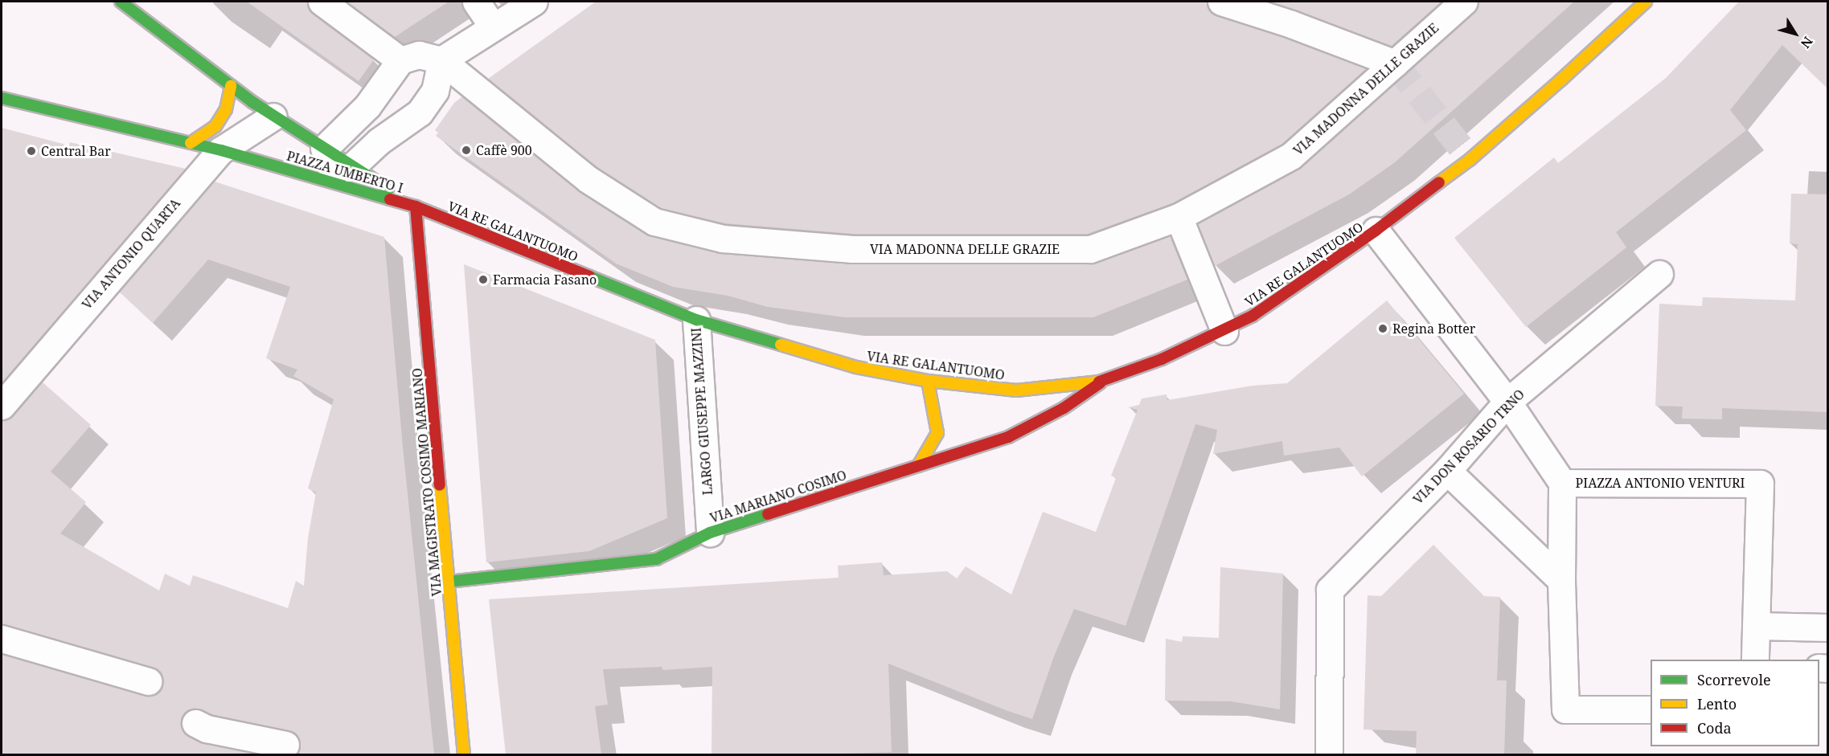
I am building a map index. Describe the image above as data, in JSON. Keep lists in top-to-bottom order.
{
  "streets": {
    "street": [
      "VIA MADONNA DELLE GRAZIE",
      "PIAZZA UMBERTO I",
      "VIA RE GALANTUOMO",
      "VIA ANTONIO QUARTA",
      "LARGO GIUSEPPE MAZZINI",
      "VIA DON ROSARIO TRNO",
      "VIA MAGISTRATO COSIMO MARIANO",
      "PIAZZA ANTONIO VENTURI",
      "VIA MARIANO COSIMO"
    ]
  },
  "crossings": [
    ["PIAZZA UMBERTO I", "VIA RE GALANTUOMO"],
    ["PIAZZA UMBERTO I", "VIA ANTONIO QUARTA"],
    ["PIAZZA UMBERTO I", "VIA MAGISTRATO COSIMO MARIANO"],
    ["VIA RE GALANTUOMO", "LARGO GIUSEPPE MAZZINI"],
    ["VIA RE GALANTUOMO", "VIA MAGISTRATO COSIMO MARIANO"],
    ["VIA RE GALANTUOMO", "PIAZZA ANTONIO VENTURI"],
    ["VIA RE GALANTUOMO", "VIA MARIANO COSIMO"],
    ["LARGO GIUSEPPE MAZZINI", "VIA MARIANO COSIMO"],
    ["VIA DON ROSARIO TRNO", "PIAZZA ANTONIO VENTURI"],
    ["VIA MAGISTRATO COSIMO MARIANO", "VIA MARIANO COSIMO"]
  ],
  "places": [
    "Caffè 900",
    "Central Bar",
    "Farmacia Fasano",
    "Regina Botter"
  ],
  "legend": ["Scorrevole", "Lento", "Coda"],
  "north": "bottom right"
}
